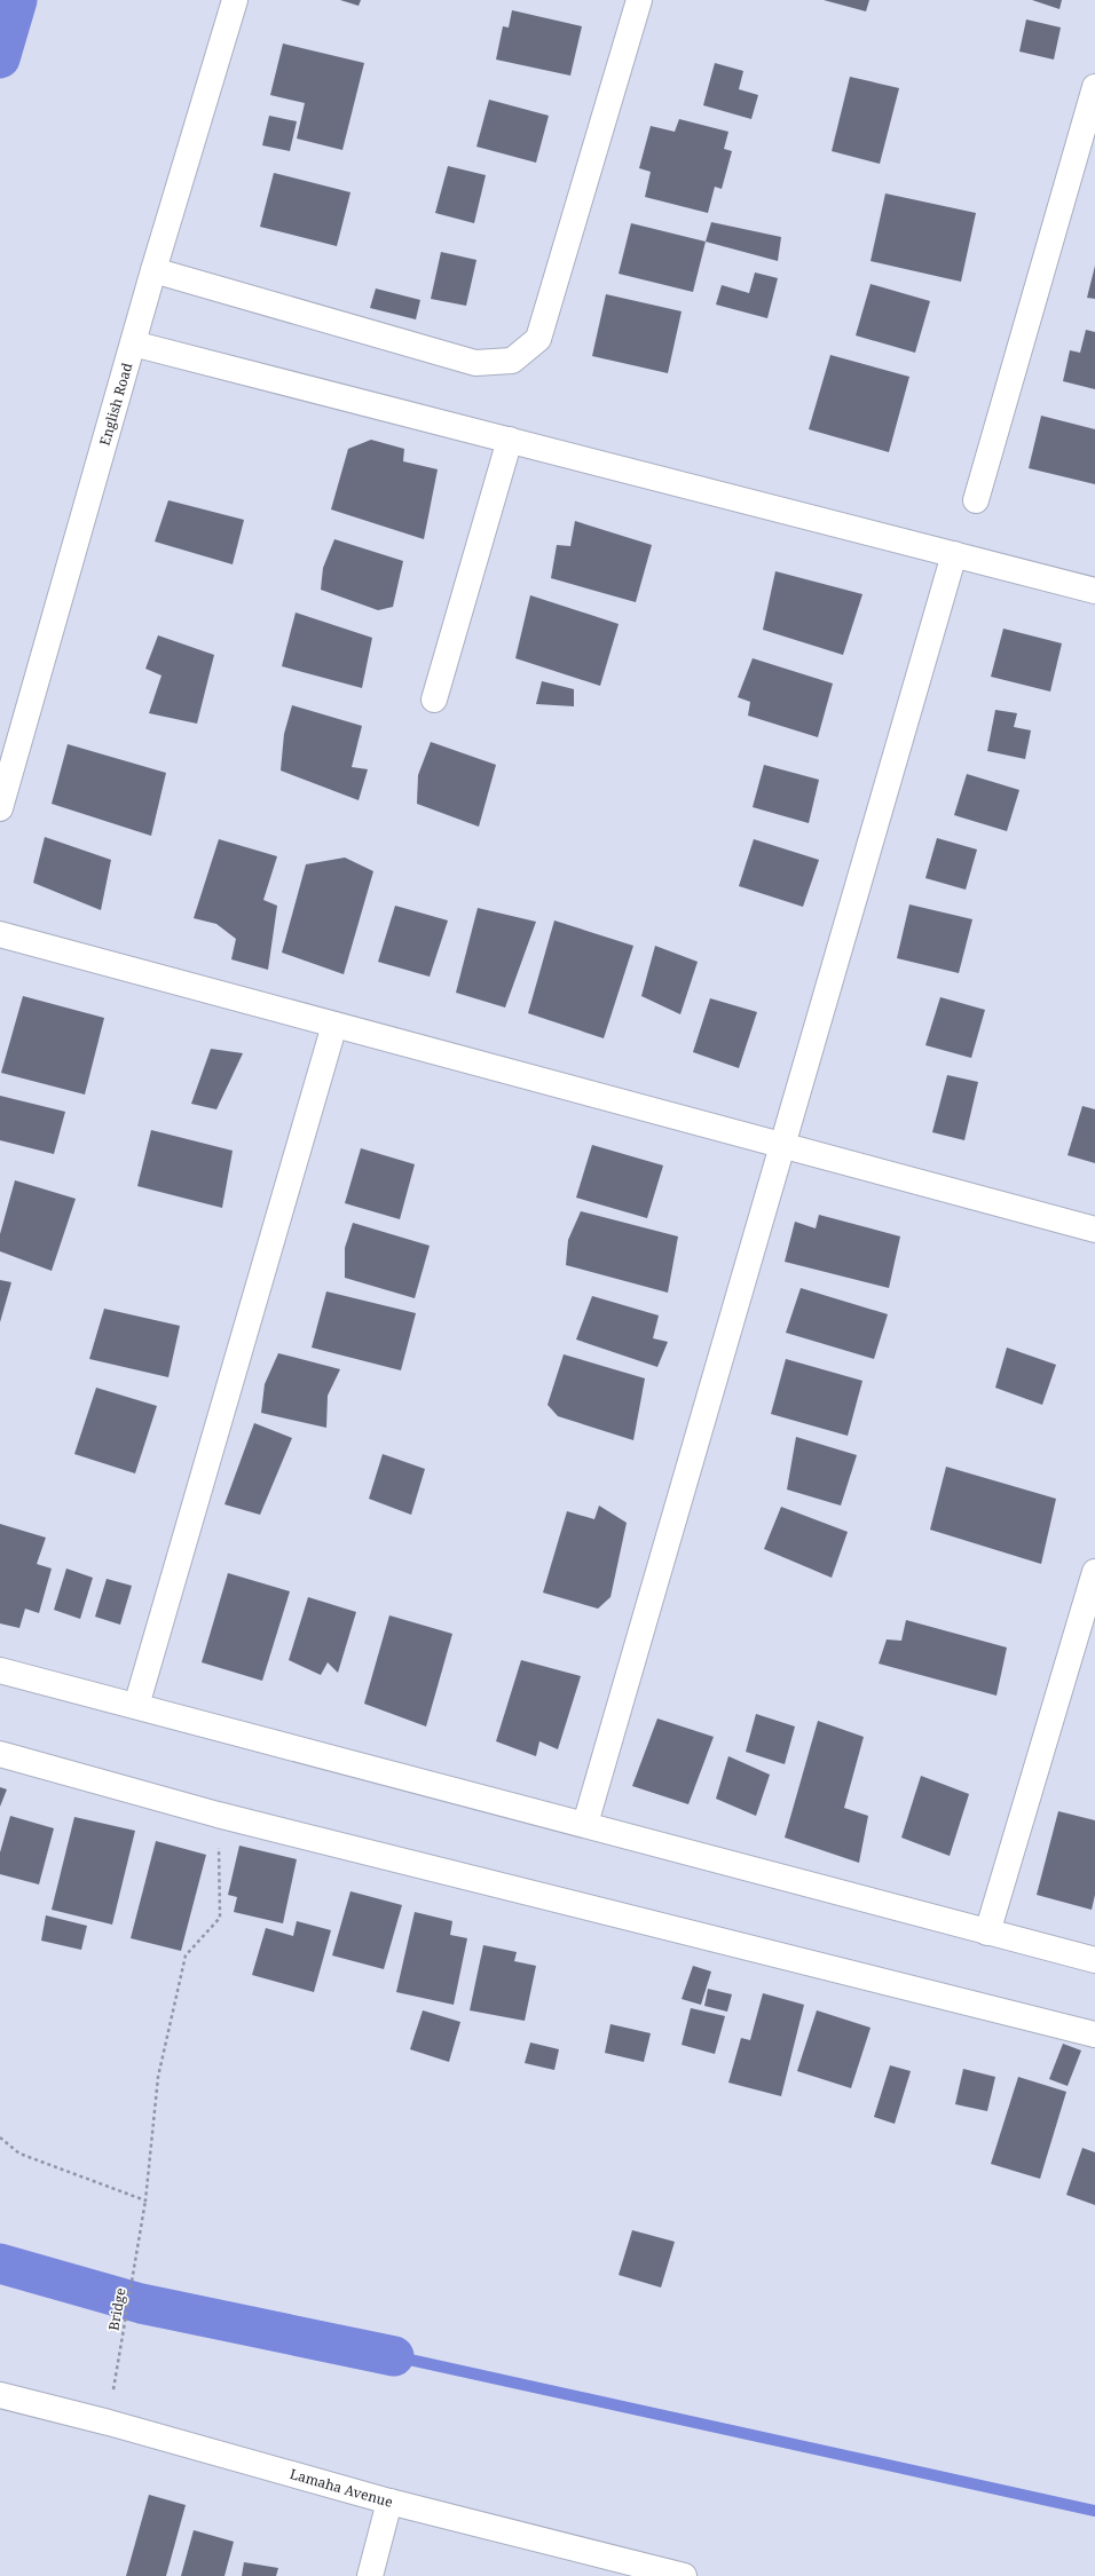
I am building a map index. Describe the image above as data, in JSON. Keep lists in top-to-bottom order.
{
  "streets": {
    "street": ["English Road", "Lamaha Avenue"],
    "path": ["Bridge"]
  },
  "crossings": [
    ["Bridge", "Lamaha Avenue"]
  ]
}
